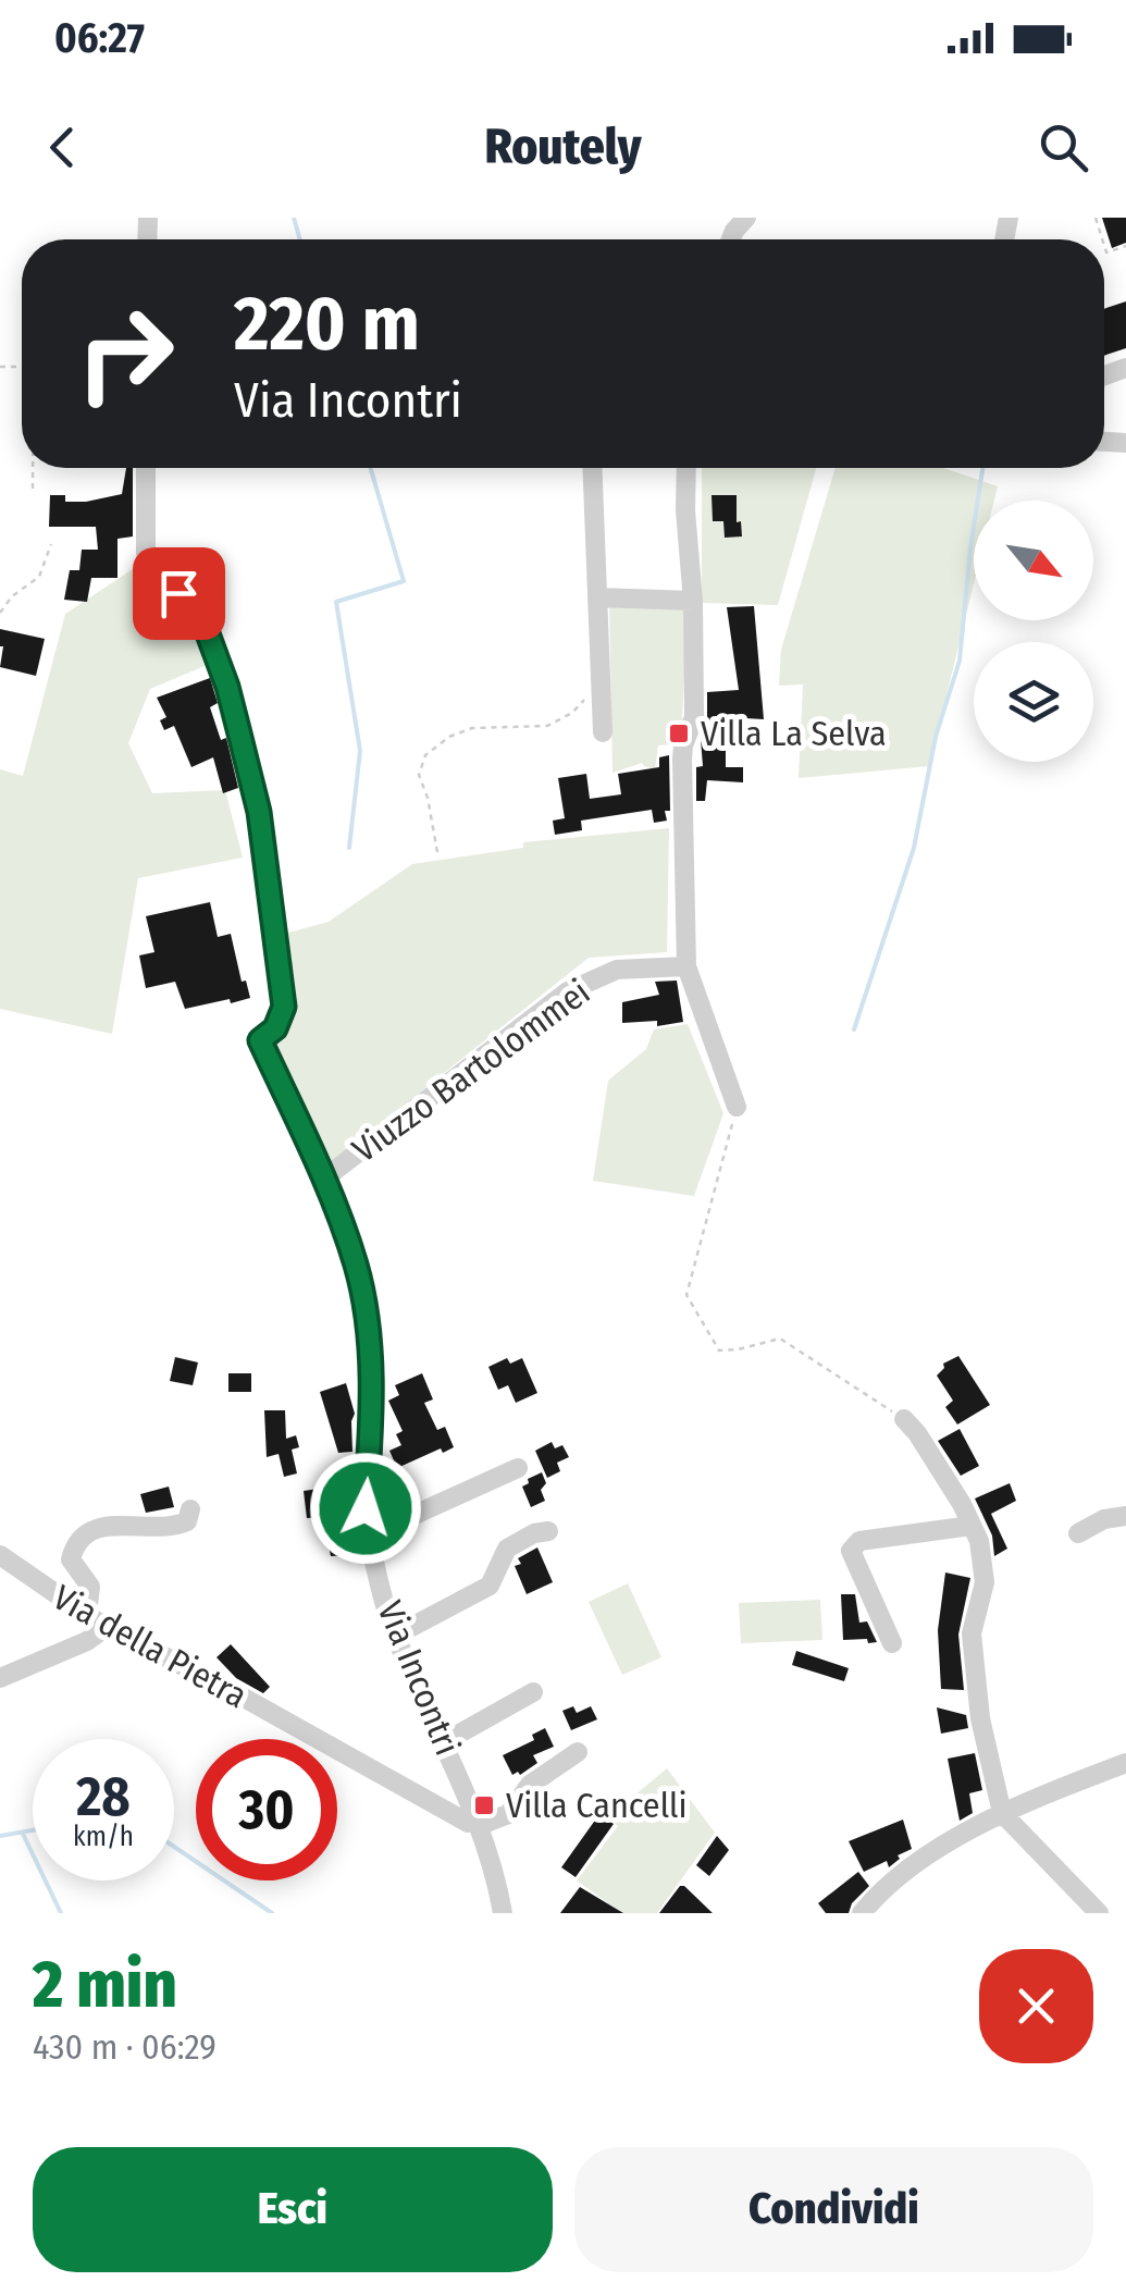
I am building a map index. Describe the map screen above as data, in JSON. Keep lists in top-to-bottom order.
{
  "streets": {
    "street": ["Viuzzo Bartolommei", "Via della Pietra", "Via Incontri"]
  },
  "crossings": [
    ["Viuzzo Bartolommei", "Via Incontri"],
    ["Via della Pietra", "Via Incontri"]
  ],
  "places": {
    "transit": ["Villa La Selva", "Villa Cancelli"]
  },
  "north": "bottom right",
  "page": {
    "status": "06:27",
    "header": "Routely",
    "turn": ["220 m", "Via Incontri"],
    "speed": "28 km/h",
    "limit": "30",
    "heading": ["2 min", "430 m · 06:29"],
    "buttons": ["Esci", "Condividi"]
  }
}
